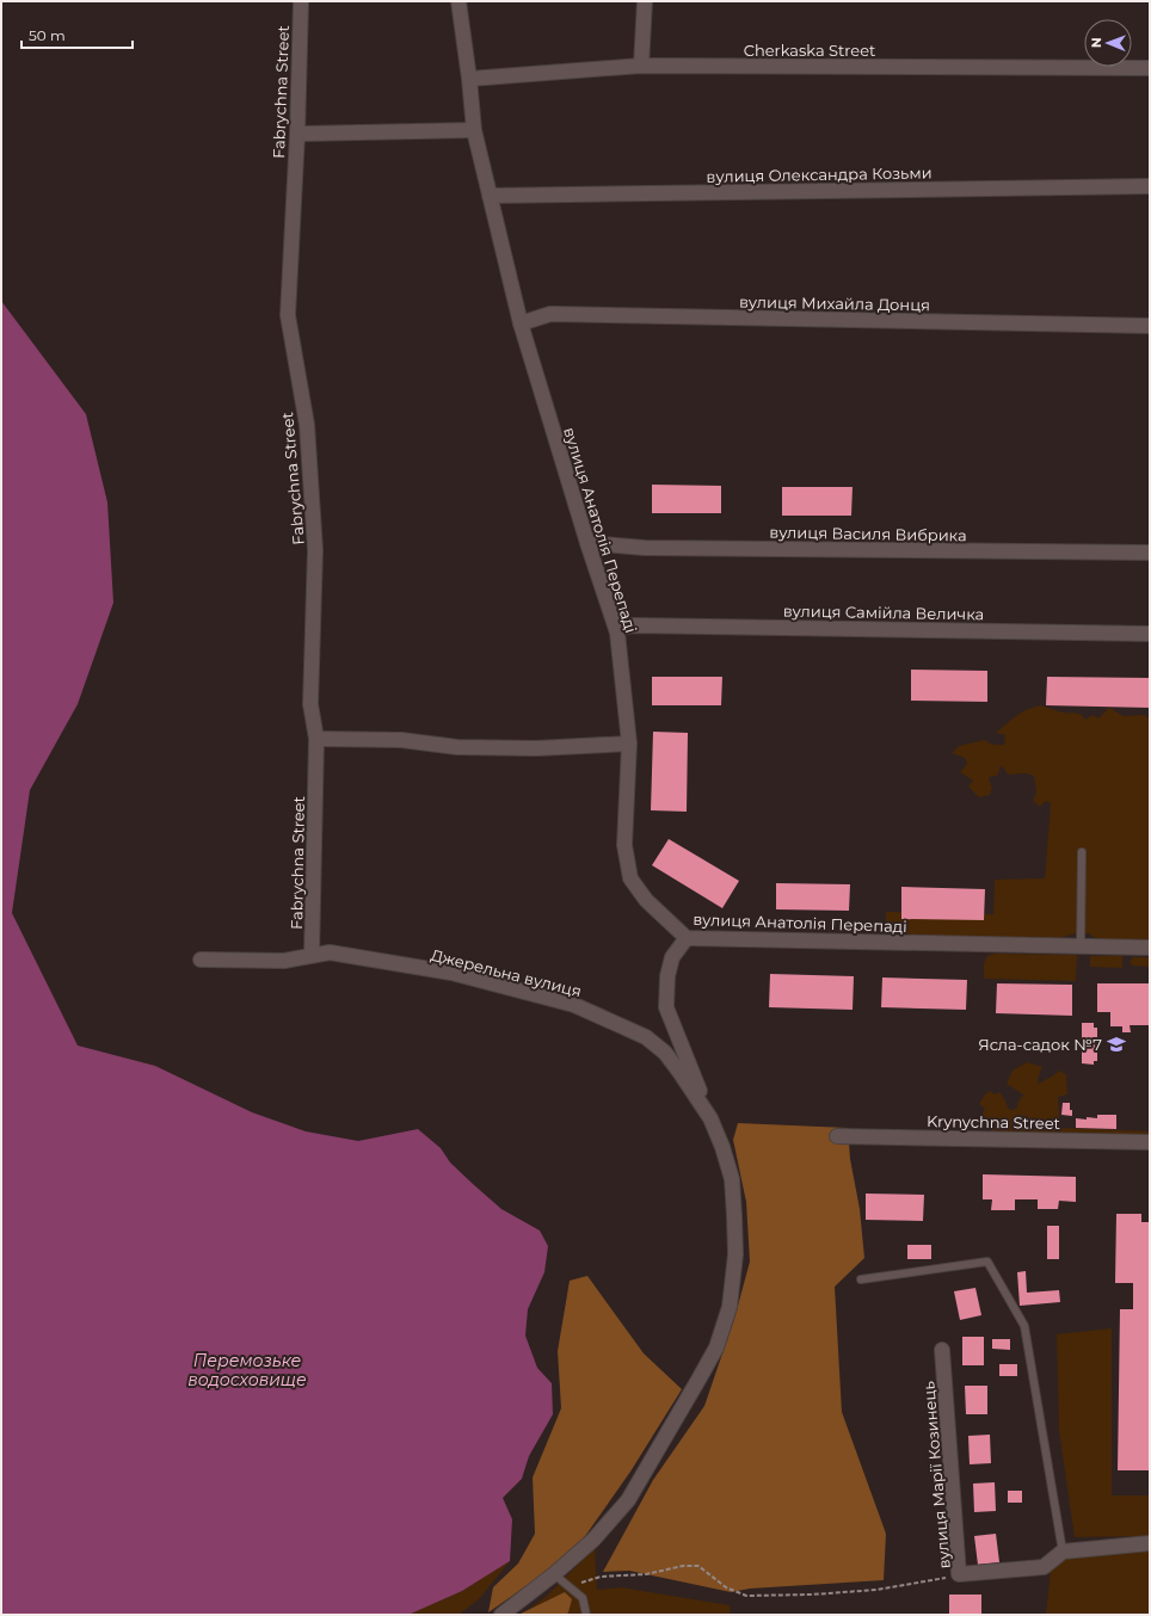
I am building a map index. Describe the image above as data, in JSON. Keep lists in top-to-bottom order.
{
  "streets": {
    "street": [
      "Cherkaska Street",
      "Fabrychna Street",
      "вулиця Олександра Козьми",
      "вулиця Михайла Донця",
      "вулиця Анатолія Перепаді",
      "вулиця Василя Вибрика",
      "вулиця Самійла Величка",
      "Джерельна вулиця",
      "Krynychna Street",
      "вулиця Марії Козинець"
    ]
  },
  "crossings": [
    ["Cherkaska Street", "вулиця Анатолія Перепаді"],
    ["Fabrychna Street", "Джерельна вулиця"],
    ["вулиця Олександра Козьми", "вулиця Анатолія Перепаді"],
    ["вулиця Михайла Донця", "вулиця Анатолія Перепаді"],
    ["вулиця Анатолія Перепаді", "вулиця Василя Вибрика"],
    ["вулиця Анатолія Перепаді", "вулиця Самійла Величка"]
  ],
  "water": ["Перемозьке водосховище"],
  "places": {
    "school or university": ["Ясла-садок №7"]
  },
  "scale_bar": "50 m",
  "north": "left"
}
